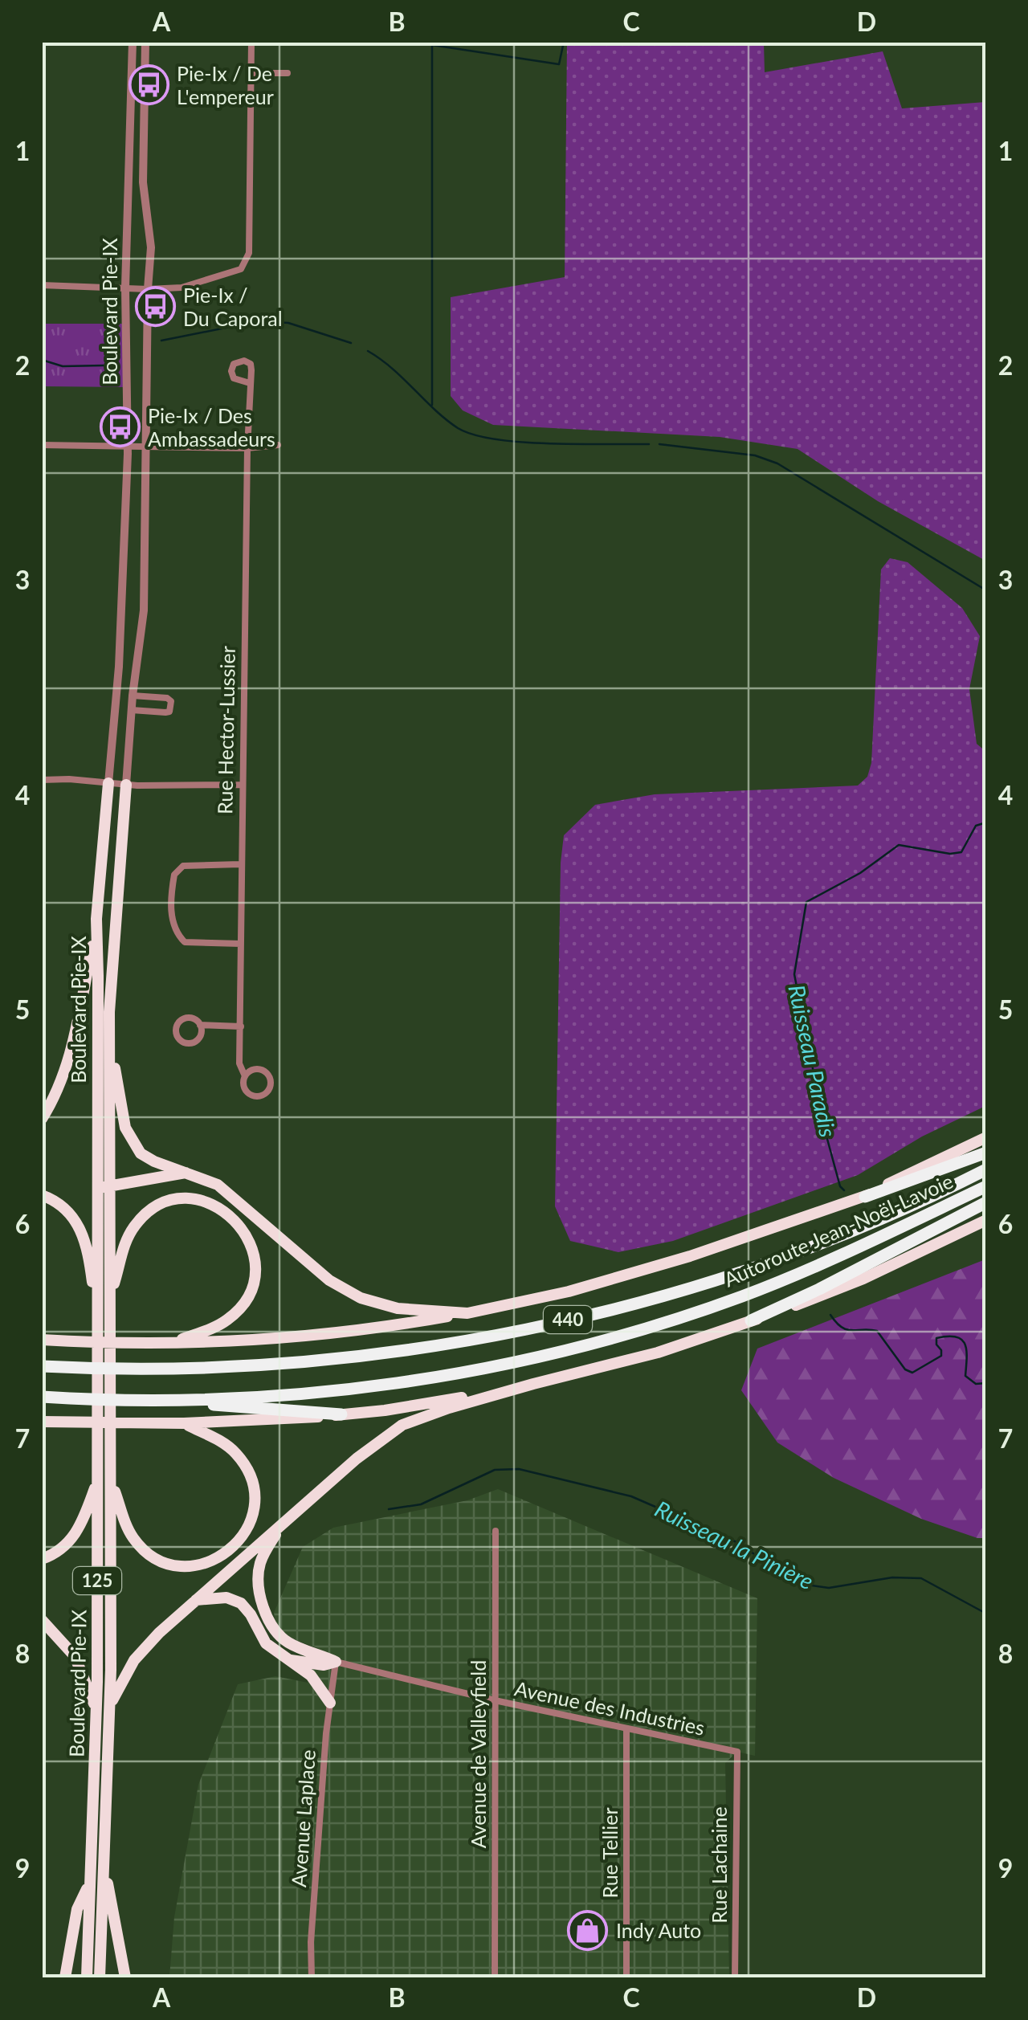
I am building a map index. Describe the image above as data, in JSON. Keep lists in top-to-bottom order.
{
  "streets": {
    "highway": [
      "Boulevard Pie-IX",
      "Autoroute Jean-Noël-Lavoie",
      "440",
      "125"
    ],
    "street": [
      "Rue Hector-Lussier",
      "Avenue des Industries",
      "Avenue de Valleyfield",
      "Avenue Laplace",
      "Rue Tellier",
      "Rue Lachaine"
    ]
  },
  "crossings": [
    ["Avenue des Industries", "Avenue de Valleyfield"],
    ["Avenue des Industries", "Avenue Laplace"],
    ["Avenue des Industries", "Rue Tellier"],
    ["Avenue des Industries", "Rue Lachaine"]
  ],
  "water": ["Ruisseau Paradis", "Ruisseau la Pinière"],
  "places": {
    "bus stop": ["Pie-Ix / De L'empereur", "Pie-Ix / Du Caporal", "Pie-Ix / Des Ambassadeurs"],
    "shop": ["Indy Auto"]
  },
  "grid": {
    "columns": [
      "A",
      "B",
      "C",
      "D"
    ],
    "rows": [
      "1",
      "2",
      "3",
      "4",
      "5",
      "6",
      "7",
      "8",
      "9"
    ]
  }
}
